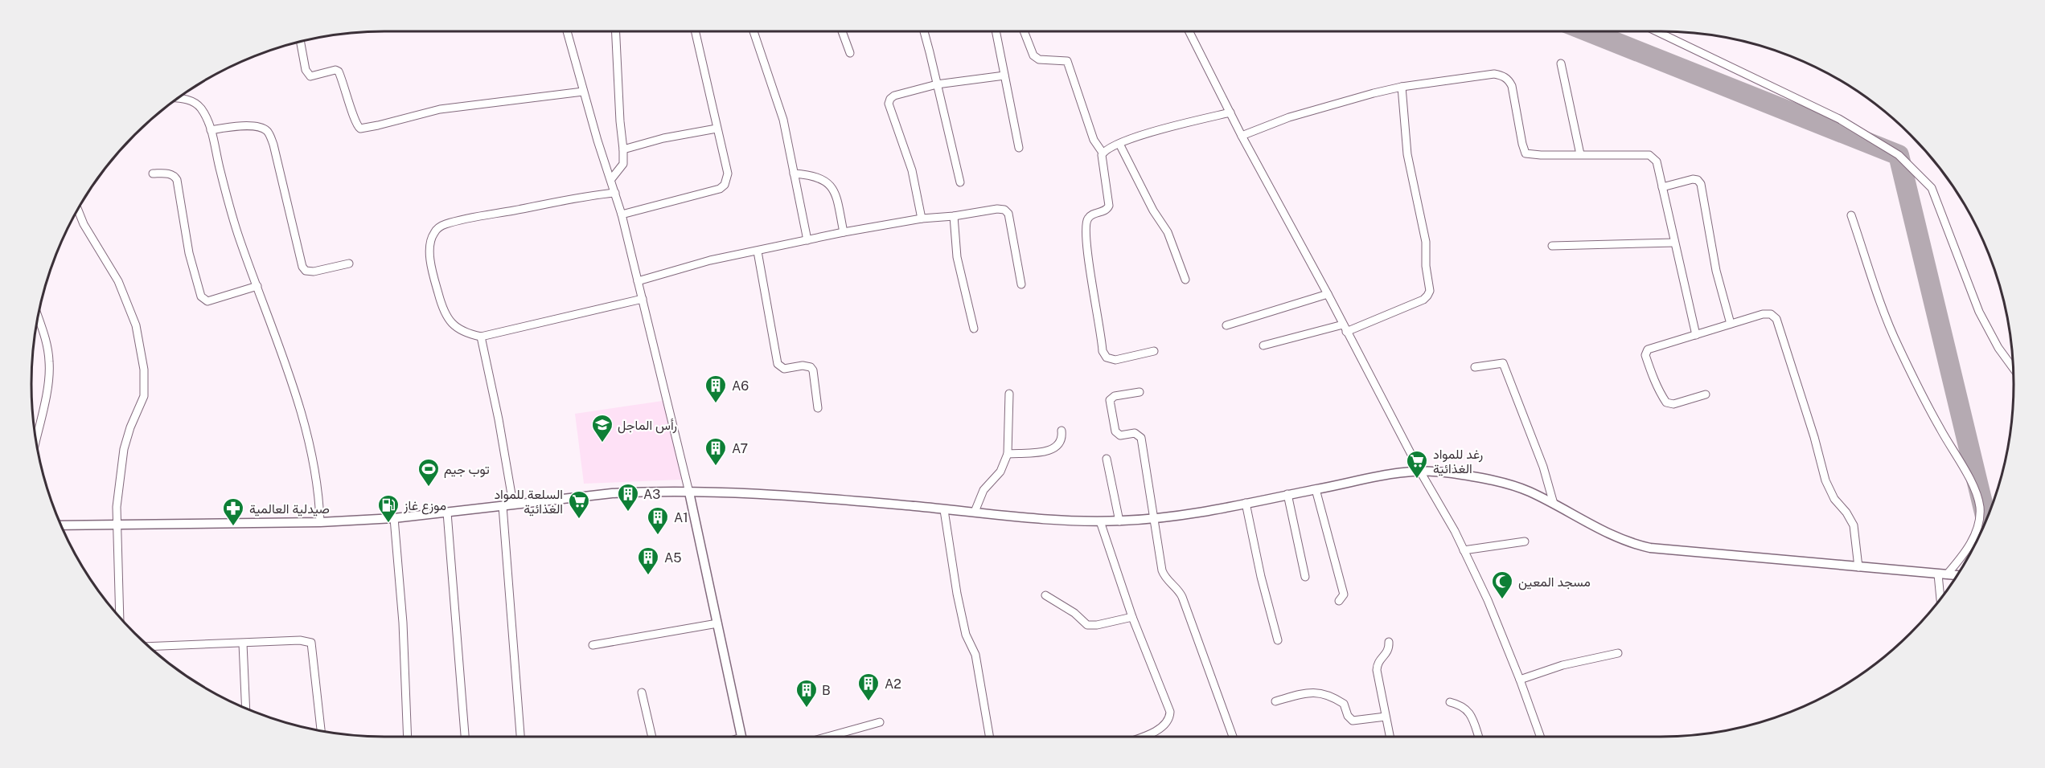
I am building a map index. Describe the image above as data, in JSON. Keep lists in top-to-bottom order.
{
  "places": {
    "building": [
      "A6",
      "A7",
      "A3",
      "A1",
      "A5",
      "A2",
      "B"
    ],
    "school or university": ["رأس الماجل"],
    "supermarket": ["رغد للمواد الغذائية", "السلعة للمواد الغذائية"],
    "sports": ["توب جيم"],
    "fuel station": ["موزع غاز"],
    "pharmacy": ["صيدلية العالمية"],
    "mosque": ["مسجد المعين"]
  }
}
